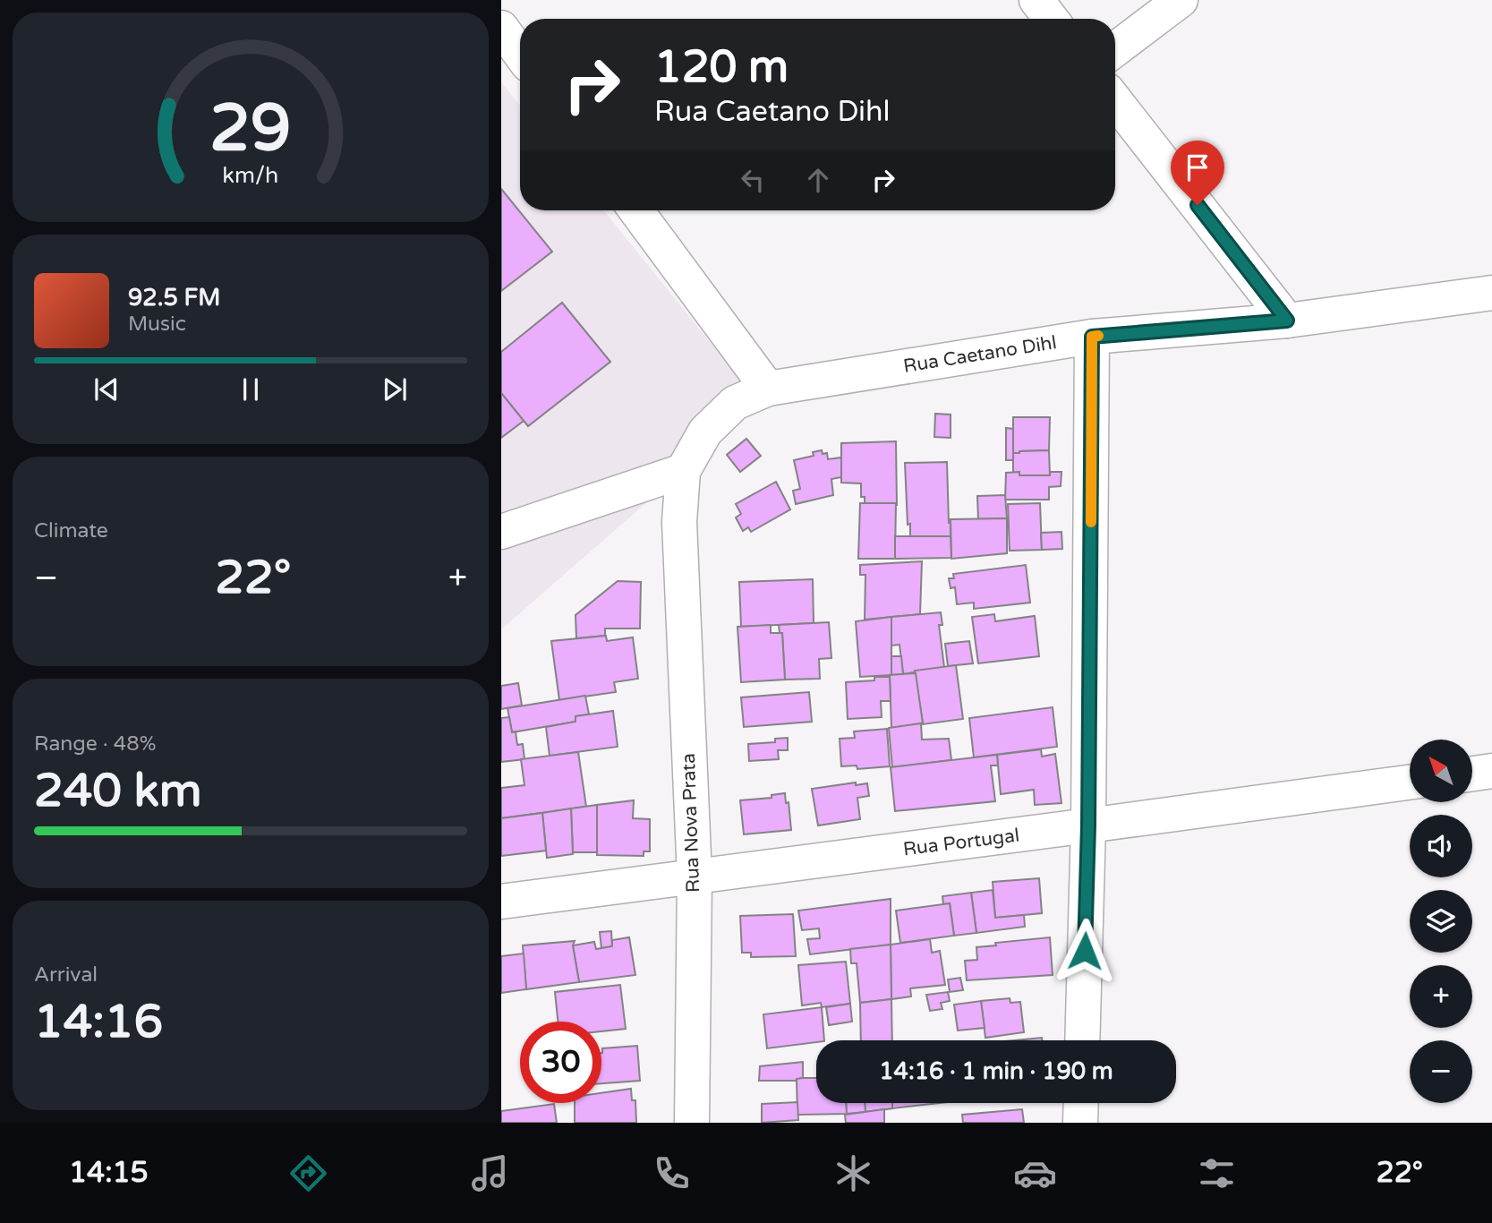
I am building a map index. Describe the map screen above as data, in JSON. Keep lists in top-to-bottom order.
{
  "streets": {
    "street": ["Rua Caetano Dihl", "Rua Nova Prata", "Rua Portugal"]
  },
  "crossings": [
    ["Rua Caetano Dihl", "Rua Nova Prata"],
    ["Rua Nova Prata", "Rua Portugal"]
  ],
  "north": "top left",
  "page": {
    "turn": ["120 m", "Rua Caetano Dihl"],
    "song": ["92.5 FM", "Music"],
    "tile": [
      "Climate",
      ["Range · 48%", "240 km"],
      ["Arrival", "14:16"]
    ],
    "heat": ["−", "22°", "+"],
    "map_buttons": ["+", "−"],
    "limit": "30",
    "trip": "14:16 · 1 min · 190 m",
    "tabs": ["14:15", "22°"],
    "gauge": ["29", "km/h"]
  }
}
